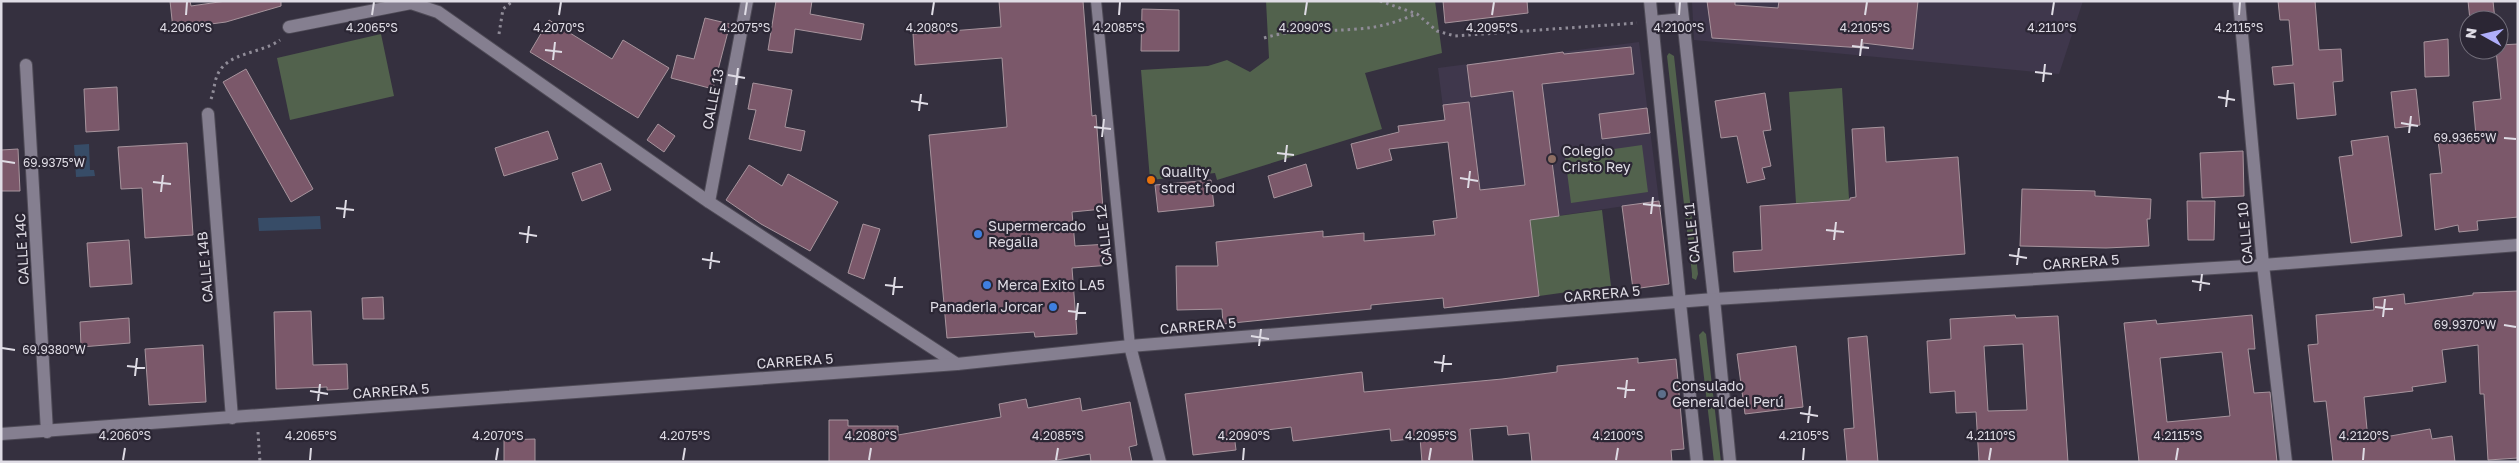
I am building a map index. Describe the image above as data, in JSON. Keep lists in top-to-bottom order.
{
  "streets": {
    "street": [
      "CALLE 13",
      "CALLE 11",
      "CALLE 10",
      "CALLE 12",
      "CALLE 14C",
      "CARRERA 5",
      "CALLE 14B"
    ]
  },
  "crossings": [
    ["CALLE 11", "CARRERA 5"],
    ["CALLE 10", "CARRERA 5"],
    ["CALLE 12", "CARRERA 5"],
    ["CALLE 14C", "CARRERA 5"],
    ["CARRERA 5", "CALLE 14B"]
  ],
  "places": [
    "Colegio Cristo Rey",
    "Quality street food",
    "Supermercado Regalia",
    "Merca Exito LA5",
    "Panaderia Jorcar",
    "Consulado General del Perú"
  ],
  "north": "left",
  "coordinates": [
    "4.2060°S",
    "4.2065°S",
    "4.2070°S",
    "4.2075°S",
    "4.2080°S",
    "4.2085°S",
    "4.2090°S",
    "4.2095°S",
    "4.2100°S",
    "4.2105°S",
    "4.2110°S",
    "4.2115°S",
    "69.9365°W",
    "69.9375°W",
    "69.9370°W",
    "69.9380°W",
    "4.2120°S"
  ]
}
